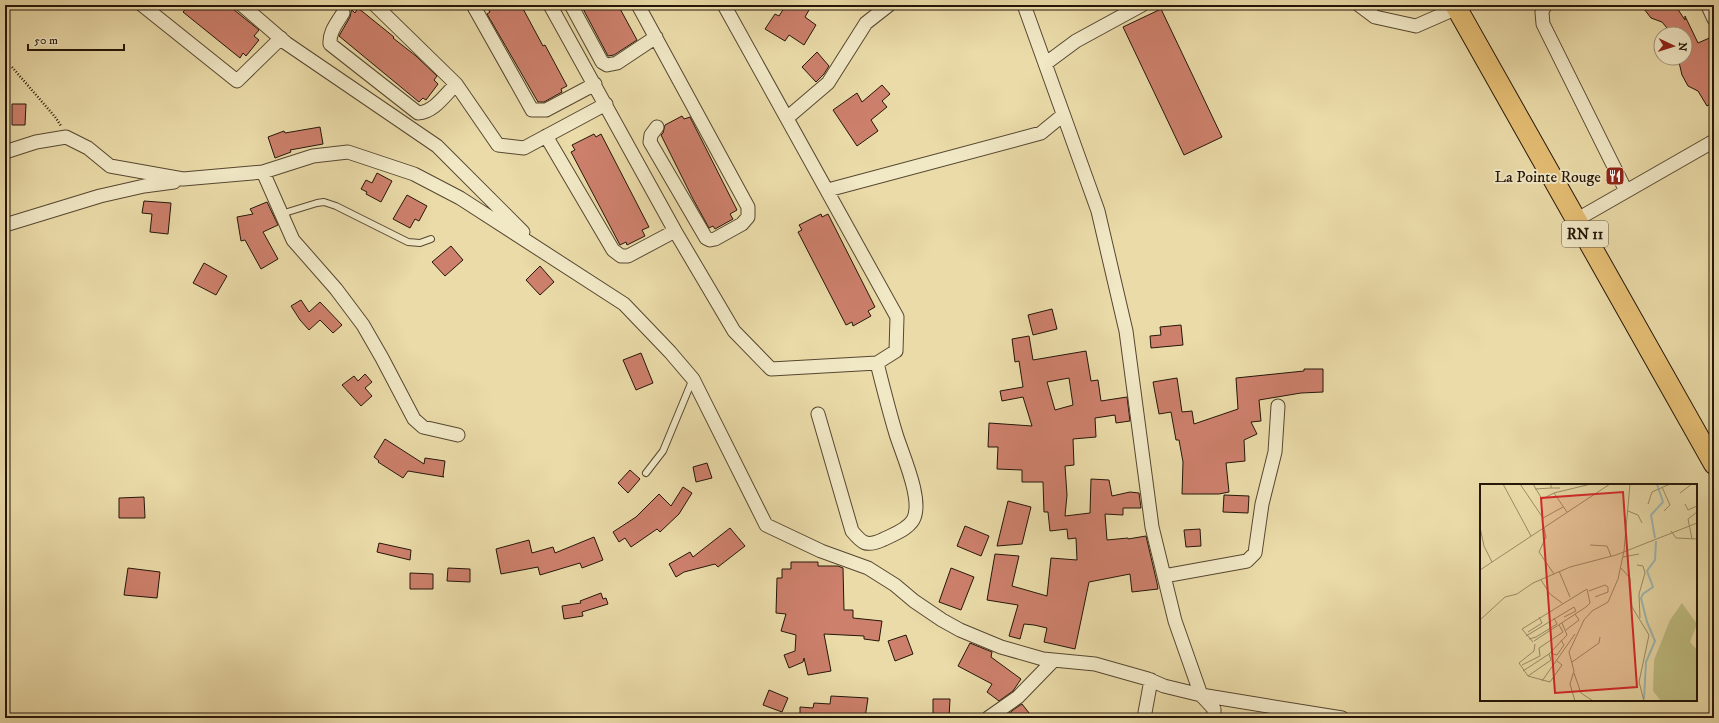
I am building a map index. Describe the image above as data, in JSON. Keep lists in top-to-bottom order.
{
  "streets": {
    "main road": ["RN 11"]
  },
  "places": {
    "restaurant": ["La Pointe Rouge"]
  },
  "scale_bar": "50 m",
  "north": "right"
}
